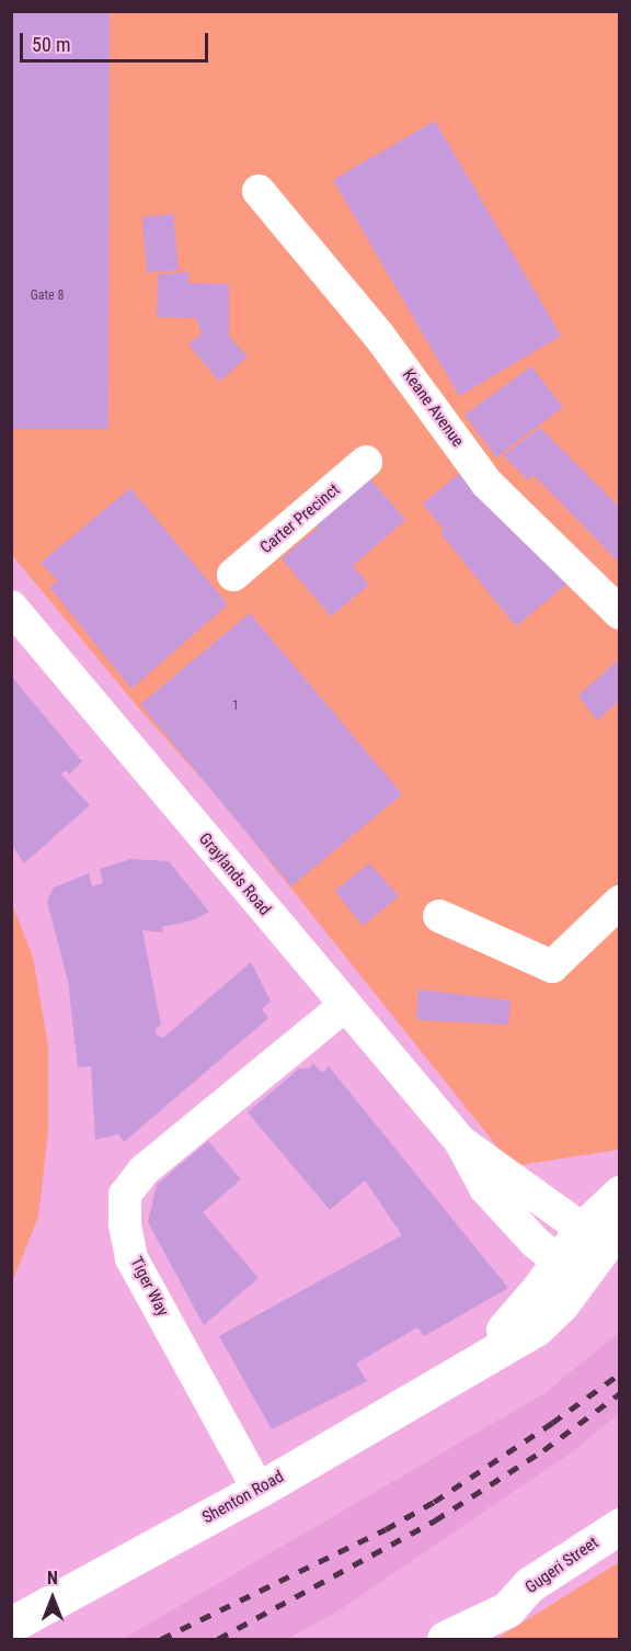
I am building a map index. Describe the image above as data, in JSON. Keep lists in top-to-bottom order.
{
  "streets": {
    "main road": ["Shenton Road", "Gugeri Street"],
    "street": [
      "Keane Avenue",
      "Carter Precinct",
      "Graylands Road",
      "Tiger Way"
    ]
  },
  "crossings": [
    ["Graylands Road", "Tiger Way"],
    ["Graylands Road", "Shenton Road"],
    ["Tiger Way", "Shenton Road"]
  ],
  "house_numbers": ["Gate 8", "1"],
  "scale_bar": "50 m",
  "north": "top"
}
